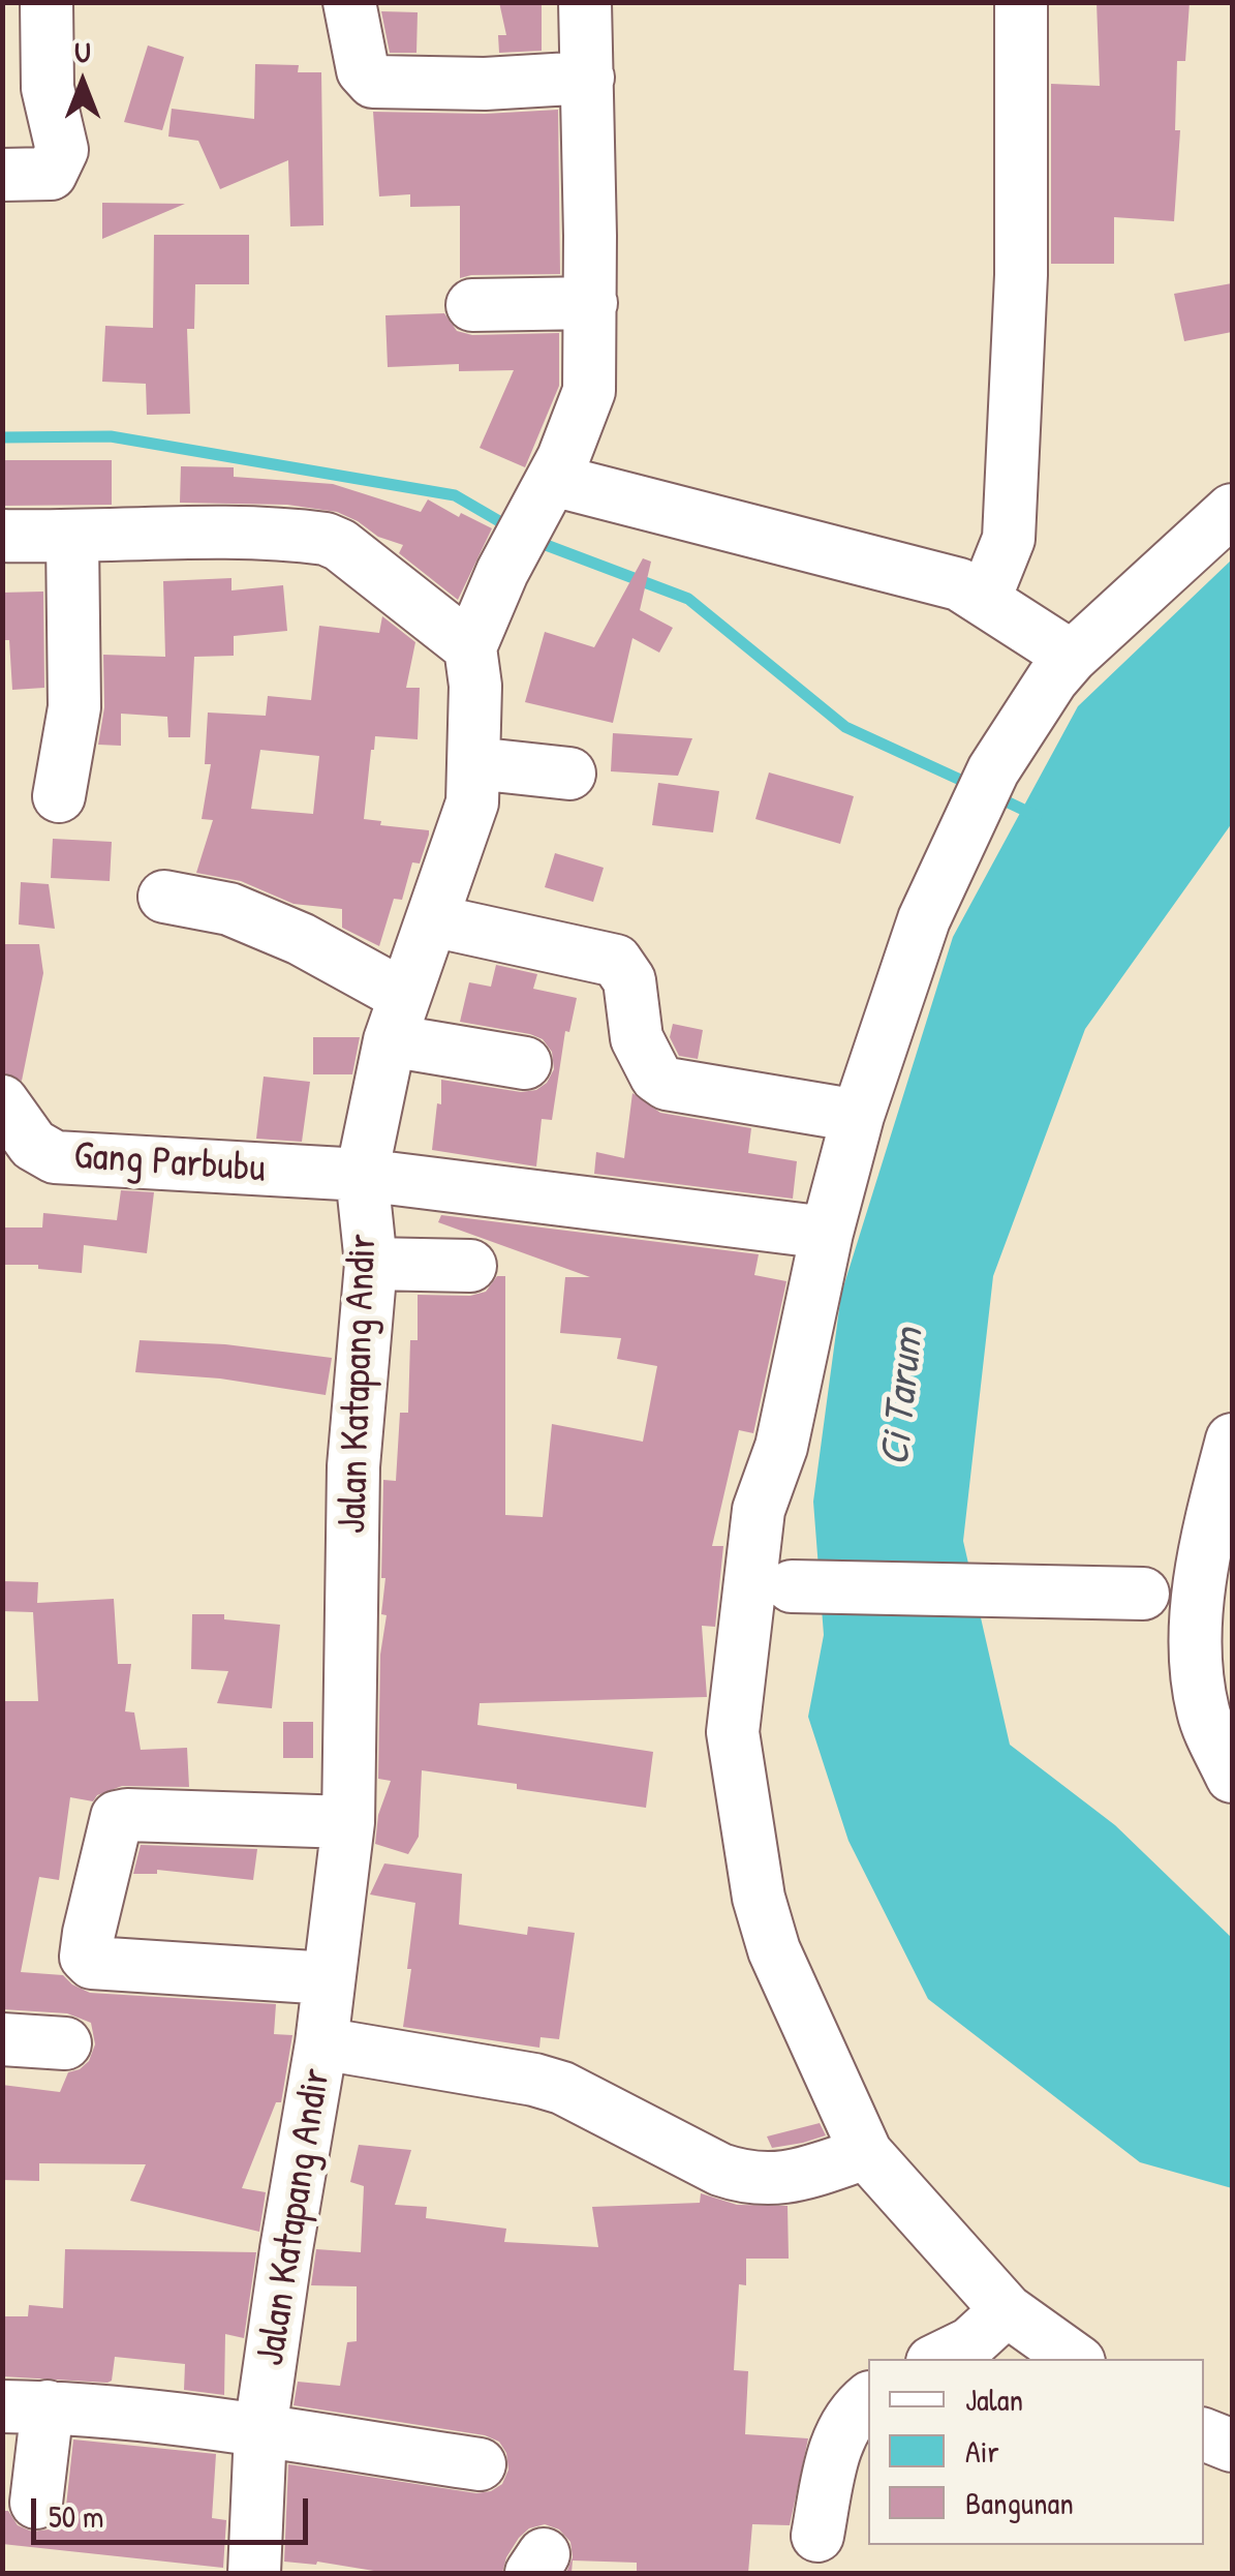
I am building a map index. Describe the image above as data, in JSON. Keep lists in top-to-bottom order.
{
  "streets": {
    "street": ["Gang Parbubu", "Jalan Katapang Andir"]
  },
  "crossings": [
    ["Gang Parbubu", "Jalan Katapang Andir"]
  ],
  "water": ["Ci Tarum"],
  "legend": ["Jalan", "Air", "Bangunan"],
  "scale_bar": "50 m",
  "north": "top"
}
